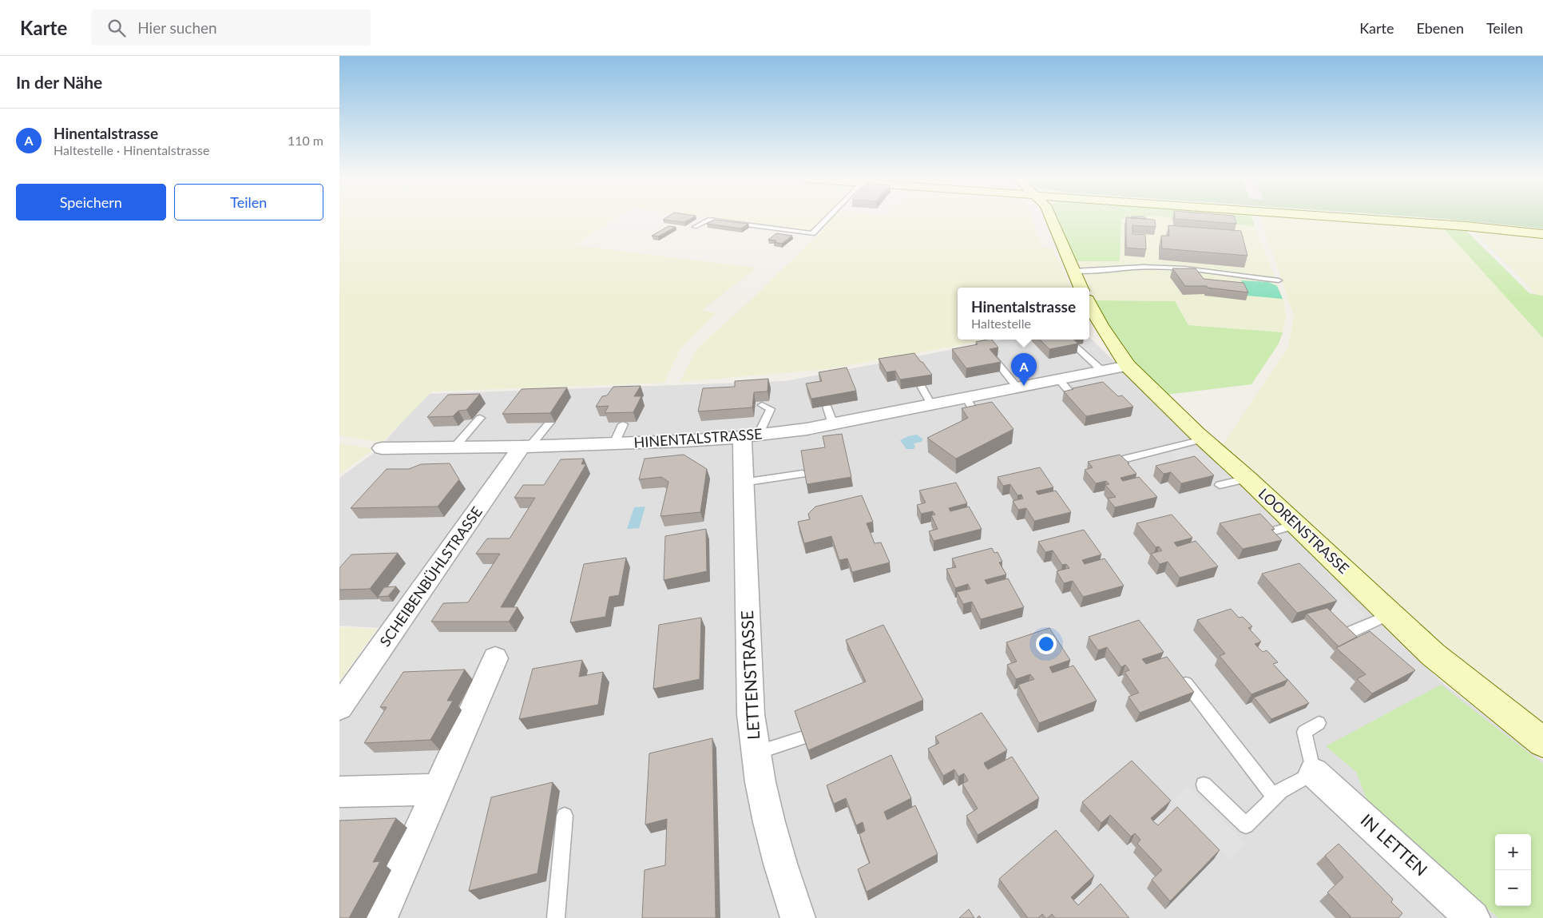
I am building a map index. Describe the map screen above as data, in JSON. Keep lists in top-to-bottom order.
{
  "streets": {
    "main road": ["LOORENSTRASSE"],
    "street": [
      "HINENTALSTRASSE",
      "SCHEIBENBÜHLSTRASSE",
      "LETTENSTRASSE",
      "IN LETTEN"
    ]
  },
  "crossings": [
    ["HINENTALSTRASSE", "LOORENSTRASSE"],
    ["HINENTALSTRASSE", "SCHEIBENBÜHLSTRASSE"],
    ["HINENTALSTRASSE", "LETTENSTRASSE"]
  ],
  "page": {
    "header": "Karte",
    "search": "Hier suchen",
    "nav": ["Karte", "Ebenen", "Teilen"],
    "heading": "In der Nähe",
    "list": [
      {
        "mark": "A",
        "name": "Hinentalstrasse",
        "note": "Haltestelle · Hinentalstrasse",
        "value": "110 m"
      }
    ],
    "buttons": ["Speichern", "Teilen"],
    "popup": ["Hinentalstrasse", "Haltestelle"],
    "pins": "A",
    "map_buttons": ["+", "−"]
  }
}
